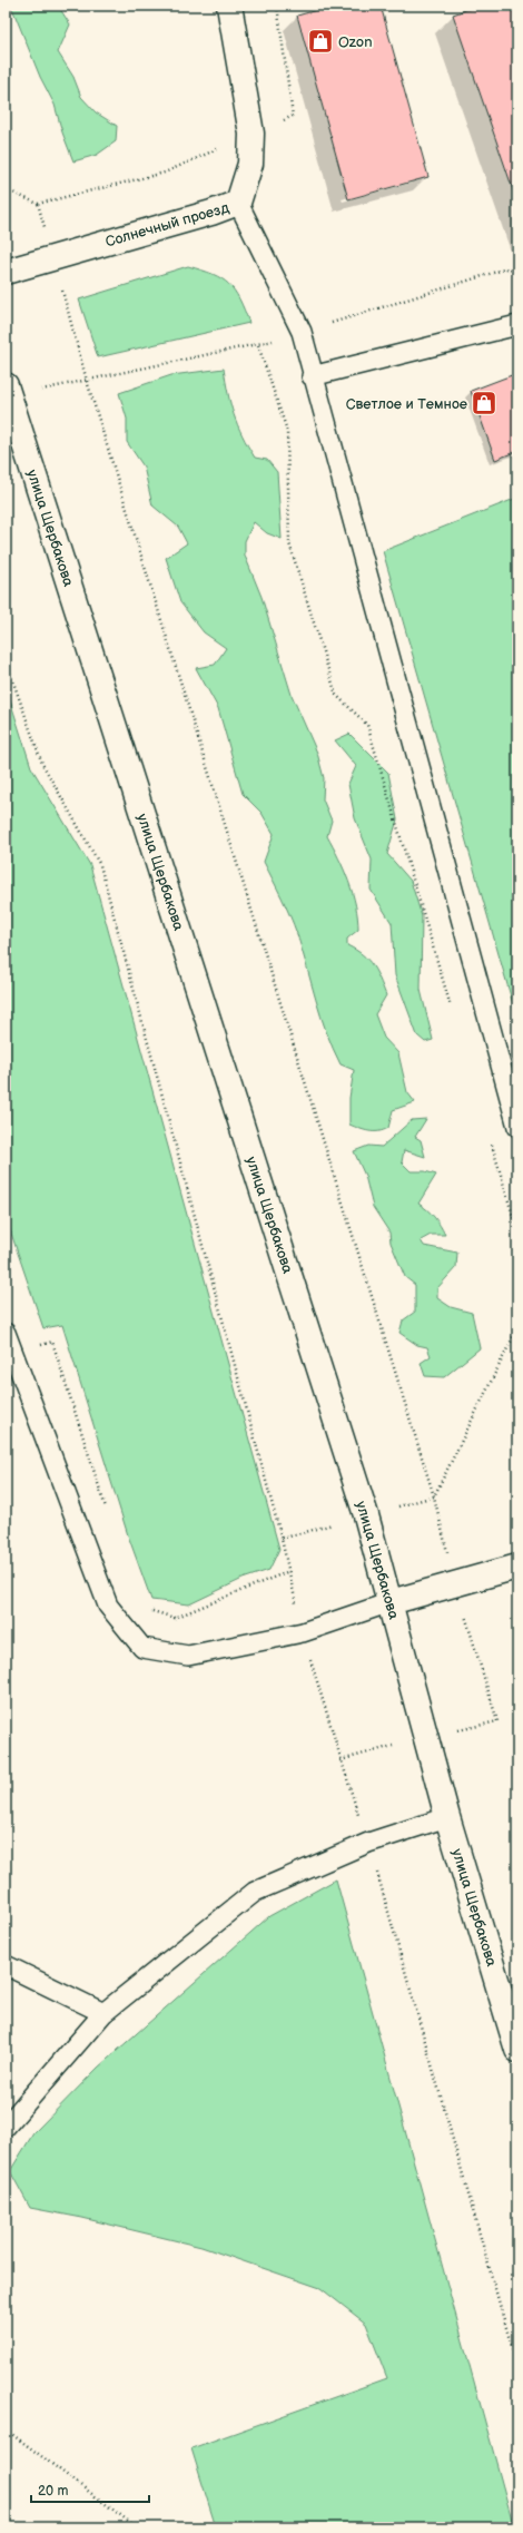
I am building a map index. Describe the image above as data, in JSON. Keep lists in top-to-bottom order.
{
  "streets": {
    "main road": ["Солнечный проезд", "улица Щербакова"]
  },
  "places": {
    "shop": ["Ozon", "Светлое и Темное"]
  },
  "scale_bar": "20 m"
}
